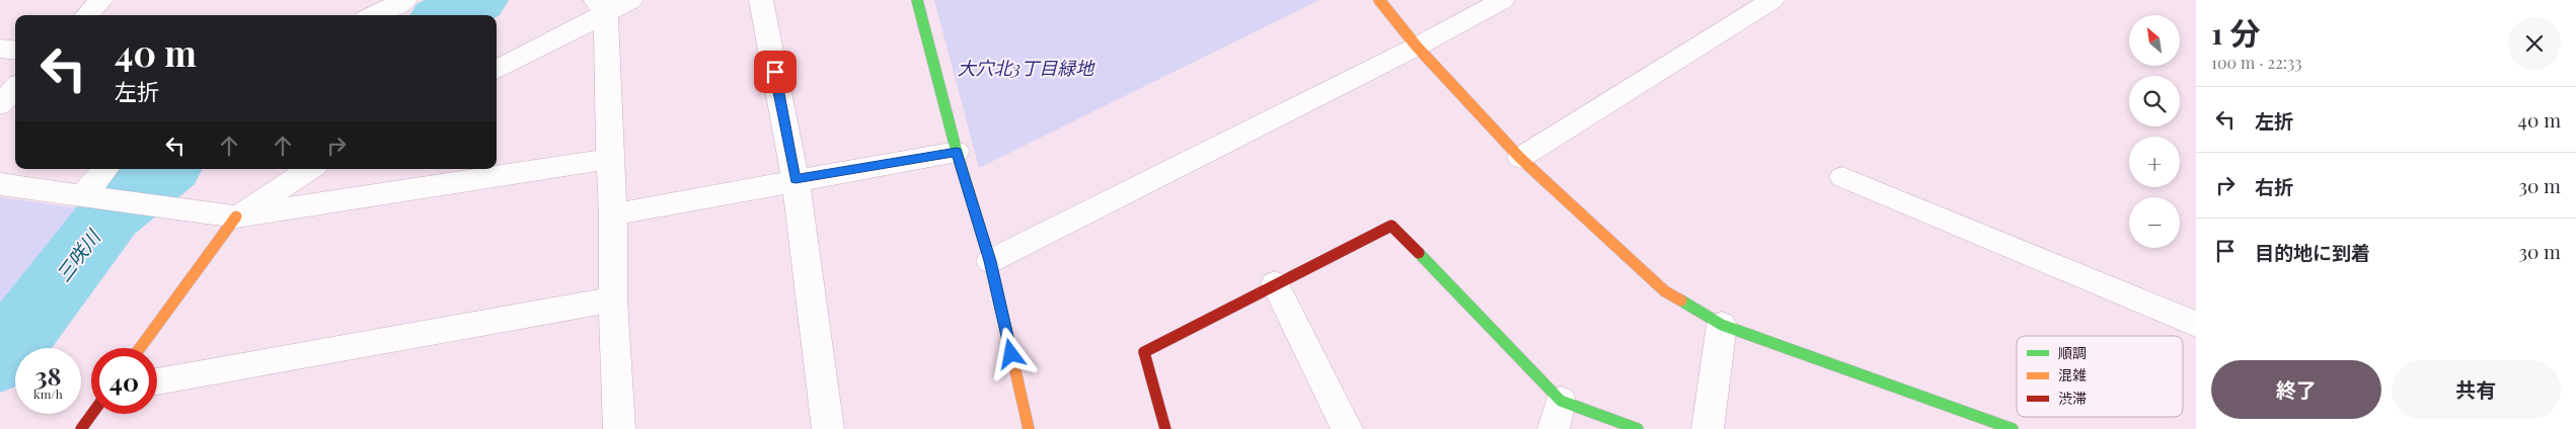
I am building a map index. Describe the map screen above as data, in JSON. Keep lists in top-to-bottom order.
{
  "water": ["三咲川"],
  "parks": ["大穴北3丁目緑地"],
  "legend": ["順調", "混雑", "渋滞"],
  "north": "top left",
  "page": {
    "heading": ["1 分", "100 m · 22:33"],
    "map_buttons": ["+", "−"],
    "turn": ["40 m", "左折"],
    "list": [
      {
        "name": "左折",
        "value": "40 m"
      },
      {
        "name": "右折",
        "value": "30 m"
      },
      {
        "name": "目的地に到着",
        "value": "30 m"
      }
    ],
    "speed": "38 km/h",
    "limit": "40",
    "buttons": ["終了", "共有"]
  }
}
